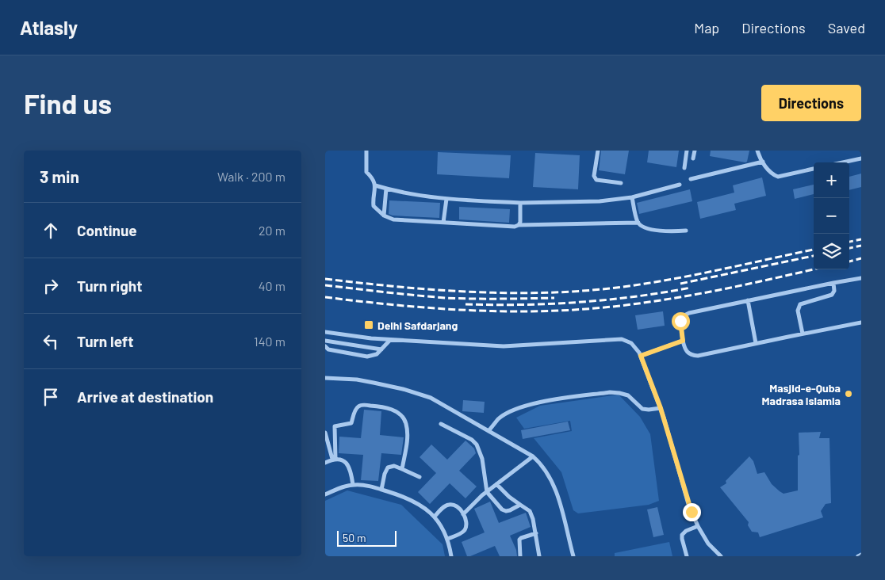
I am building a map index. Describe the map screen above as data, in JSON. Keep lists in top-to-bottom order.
{
  "places": {
    "transit": ["Delhi Safdarjang"],
    "other": ["Masjid-e-Quba Madrasa Islamia"]
  },
  "scale_bar": "50 m",
  "page": {
    "header": "Atlasly",
    "nav": ["Map", "Directions", "Saved"],
    "buttons": "Directions",
    "title": "Find us",
    "heading": ["3 min", "Walk · 200 m"],
    "map_buttons": ["+", "−"],
    "list": [
      ["Continue", "20 m"],
      ["Turn right", "40 m"],
      ["Turn left", "140 m"],
      "Arrive at destination"
    ],
    "scale": "50 m"
  }
}
